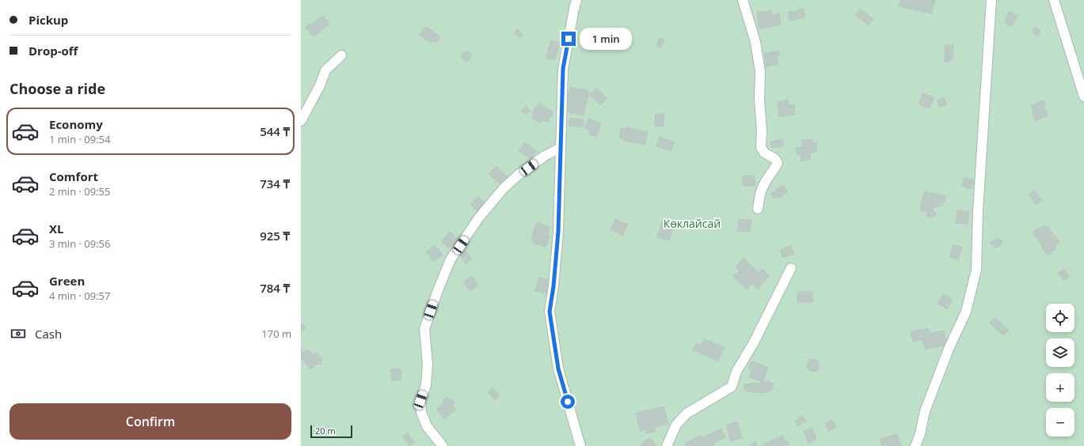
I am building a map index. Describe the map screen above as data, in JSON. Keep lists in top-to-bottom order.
{
  "parks": ["Көклайсай"],
  "scale_bar": "20 m",
  "page": {
    "banner": ["Pickup", "Drop-off"],
    "bubble": "1 min",
    "heading": "Choose a ride",
    "list": [
      {
        "name": "Economy",
        "note": "1 min · 09:54",
        "value": "544 ₸"
      },
      {
        "name": "Comfort",
        "note": "2 min · 09:55",
        "value": "734 ₸"
      },
      {
        "name": "XL",
        "note": "3 min · 09:56",
        "value": "925 ₸"
      },
      {
        "name": "Green",
        "note": "4 min · 09:57",
        "value": "784 ₸"
      }
    ],
    "map_buttons": ["+", "−"],
    "pay": ["Cash", "170 m"],
    "buttons": "Confirm",
    "scale": "20 m"
  }
}
